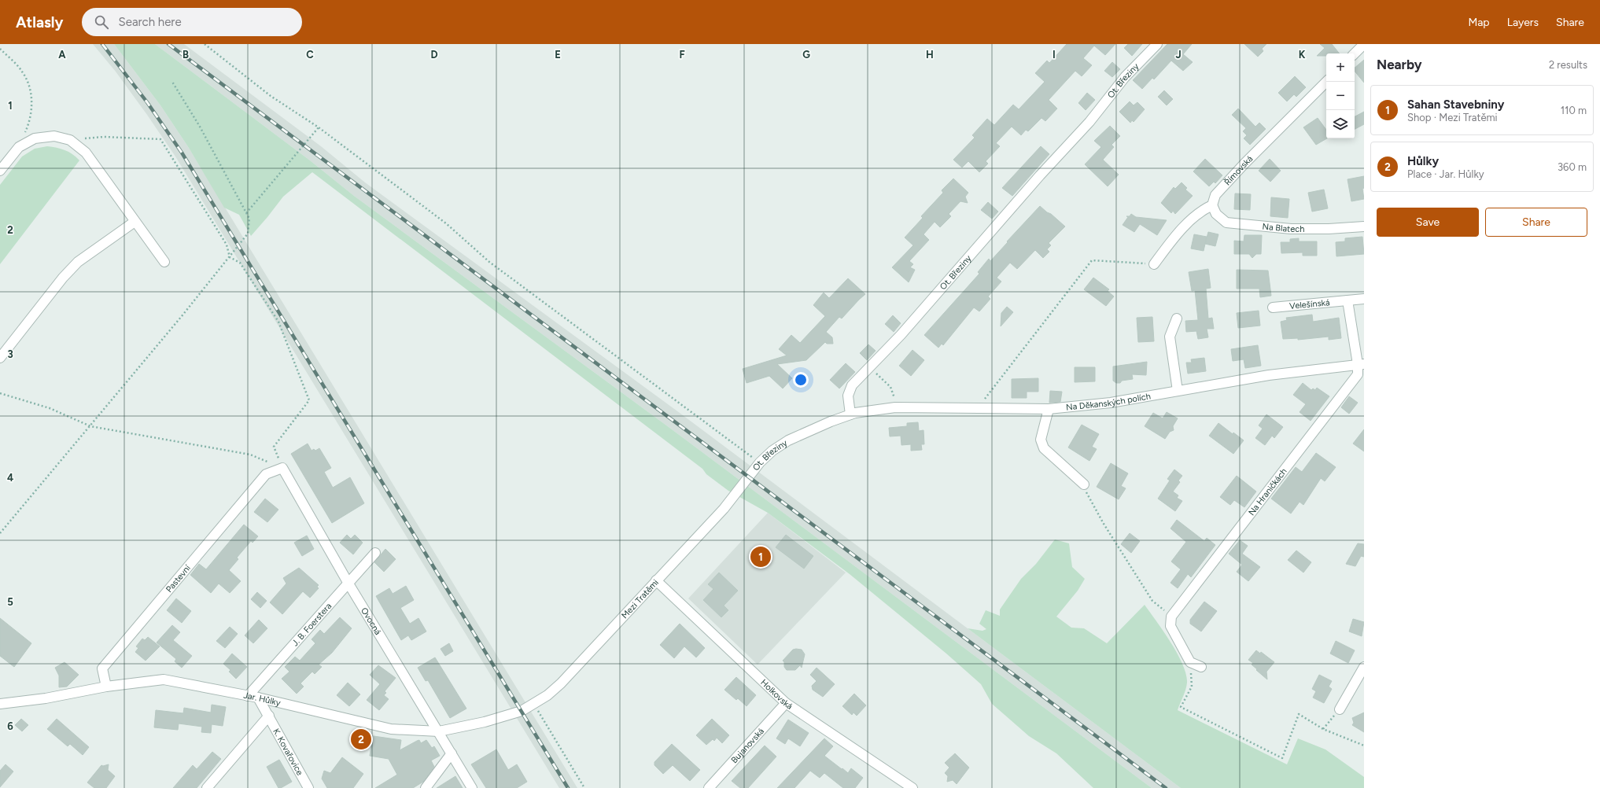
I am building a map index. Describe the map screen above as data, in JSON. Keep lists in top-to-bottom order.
{
  "streets": {
    "street": [
      "Ot. Březiny",
      "Římovská",
      "Na Blatech",
      "Velešínská",
      "Na Děkanských polích",
      "Na Hraničkách",
      "Pastevní",
      "Mezi Tratěmi",
      "Ovocná",
      "J. B. Foerstera",
      "Holkovská",
      "Jar. Hůlky",
      "Bujanovská",
      "K. Kovařovice"
    ]
  },
  "crossings": [
    ["Ot. Březiny", "Na Děkanských polích"],
    ["Ot. Březiny", "Mezi Tratěmi"],
    ["Římovská", "Na Blatech"],
    ["Na Děkanských polích", "Na Hraničkách"],
    ["Pastevní", "Ovocná"],
    ["Pastevní", "Jar. Hůlky"],
    ["Mezi Tratěmi", "Holkovská"],
    ["Mezi Tratěmi", "Jar. Hůlky"],
    ["Ovocná", "J. B. Foerstera"],
    ["Ovocná", "Jar. Hůlky"],
    ["J. B. Foerstera", "Jar. Hůlky"],
    ["Holkovská", "Bujanovská"],
    ["Jar. Hůlky", "K. Kovařovice"]
  ],
  "page": {
    "header": "Atlasly",
    "search": "Search here",
    "nav": ["Map", "Layers", "Share"],
    "heading": ["Nearby", "2 results"],
    "map_buttons": ["+", "−"],
    "list": [
      {
        "mark": "1",
        "name": "Sahan Stavebniny",
        "note": "Shop · Mezi Tratěmi",
        "value": "110 m"
      },
      {
        "mark": "2",
        "name": "Hůlky",
        "note": "Place · Jar. Hůlky",
        "value": "360 m"
      }
    ],
    "buttons": ["Save", "Share"],
    "pins": ["1", "2"]
  },
  "grid": {
    "columns": [
      "A",
      "B",
      "C",
      "D",
      "E",
      "F",
      "G",
      "H",
      "I",
      "J",
      "K"
    ],
    "rows": [
      "1",
      "2",
      "3",
      "4",
      "5",
      "6"
    ]
  }
}
